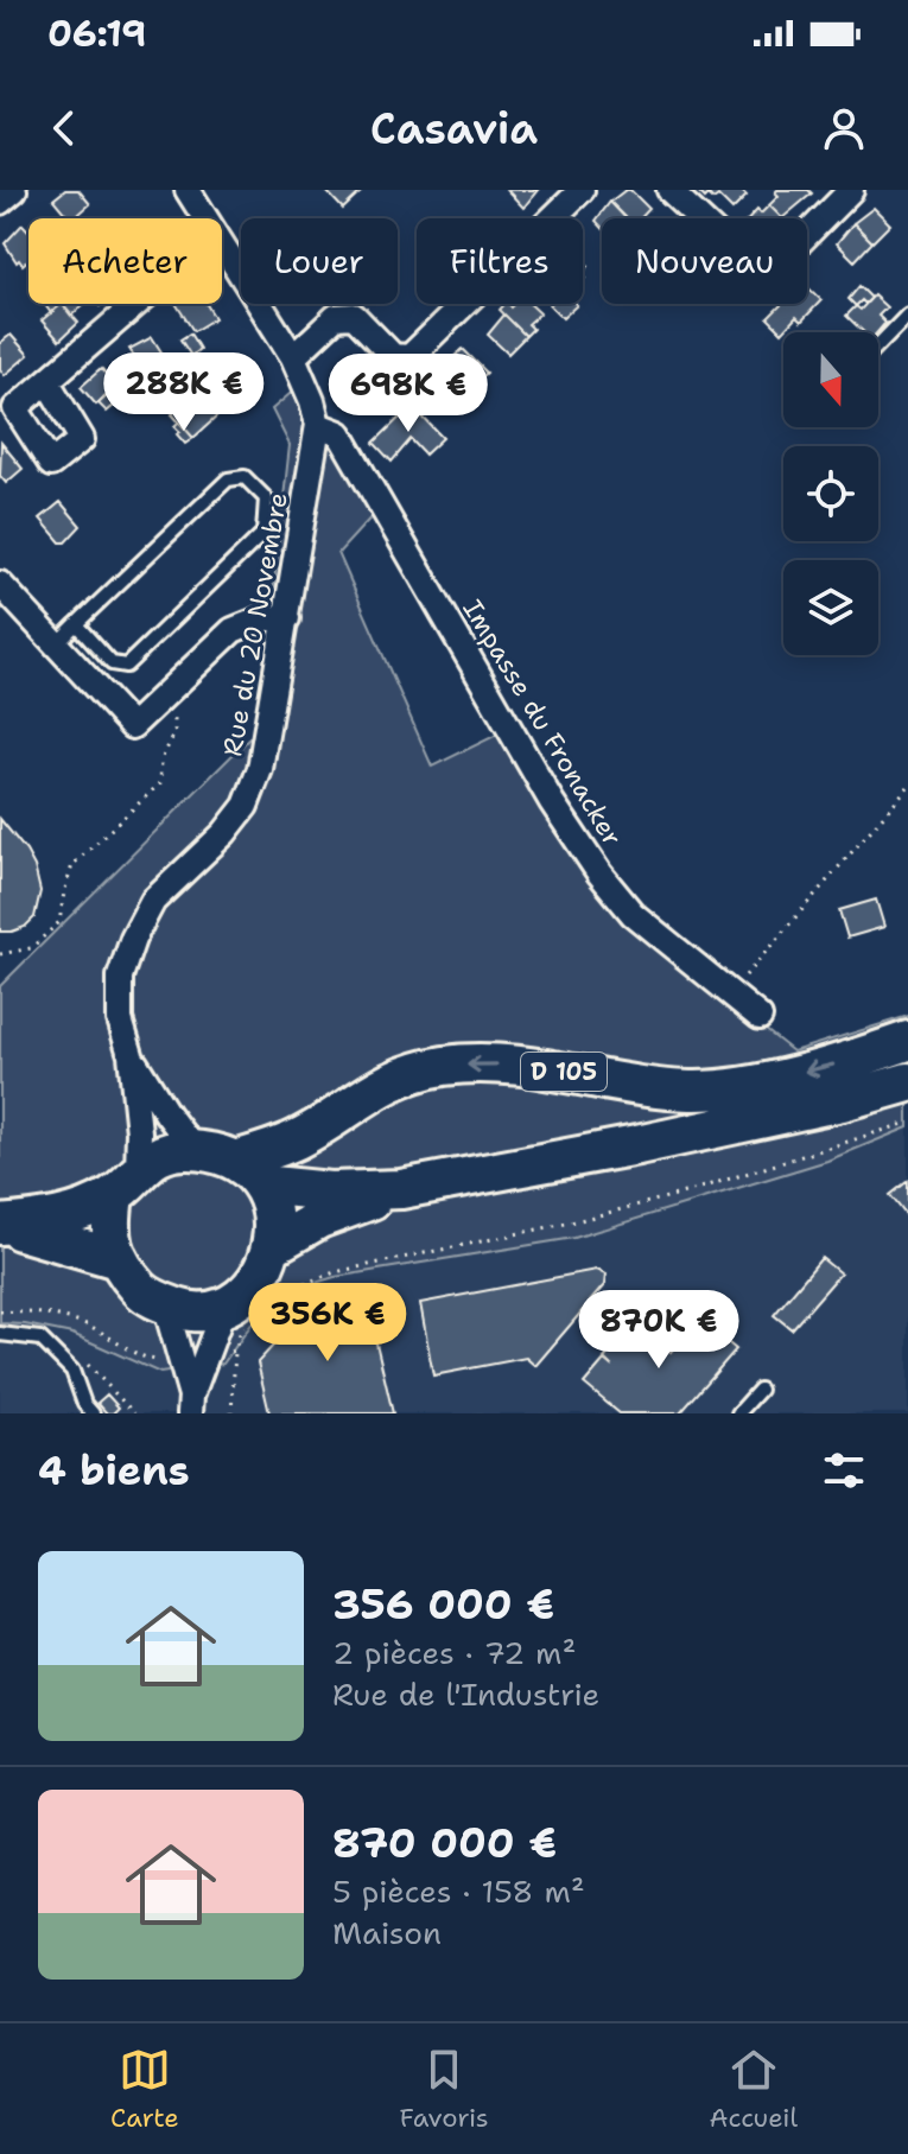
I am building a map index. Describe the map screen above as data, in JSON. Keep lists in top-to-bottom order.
{
  "streets": {
    "main road": ["D 105"],
    "street": ["Rue du 20 Novembre", "Impasse du Fronacker"]
  },
  "crossings": [
    ["Rue du 20 Novembre", "Impasse du Fronacker"],
    ["Rue du 20 Novembre", "D 105"]
  ],
  "north": "bottom",
  "page": {
    "status": "06:19",
    "header": "Casavia",
    "chip": [
      "Acheter",
      "Louer",
      "Filtres",
      "Nouveau"
    ],
    "price": [
      "288K €",
      "698K €",
      "356K €",
      "870K €"
    ],
    "heading": "4 biens",
    "list": [
      {
        "name": "356 000 €",
        "note": "2 pièces · 72 m² · Rue de l'Industrie"
      },
      {
        "name": "870 000 €",
        "note": "5 pièces · 158 m² · Maison"
      }
    ],
    "tabs": ["Carte", "Favoris", "Accueil"]
  }
}
